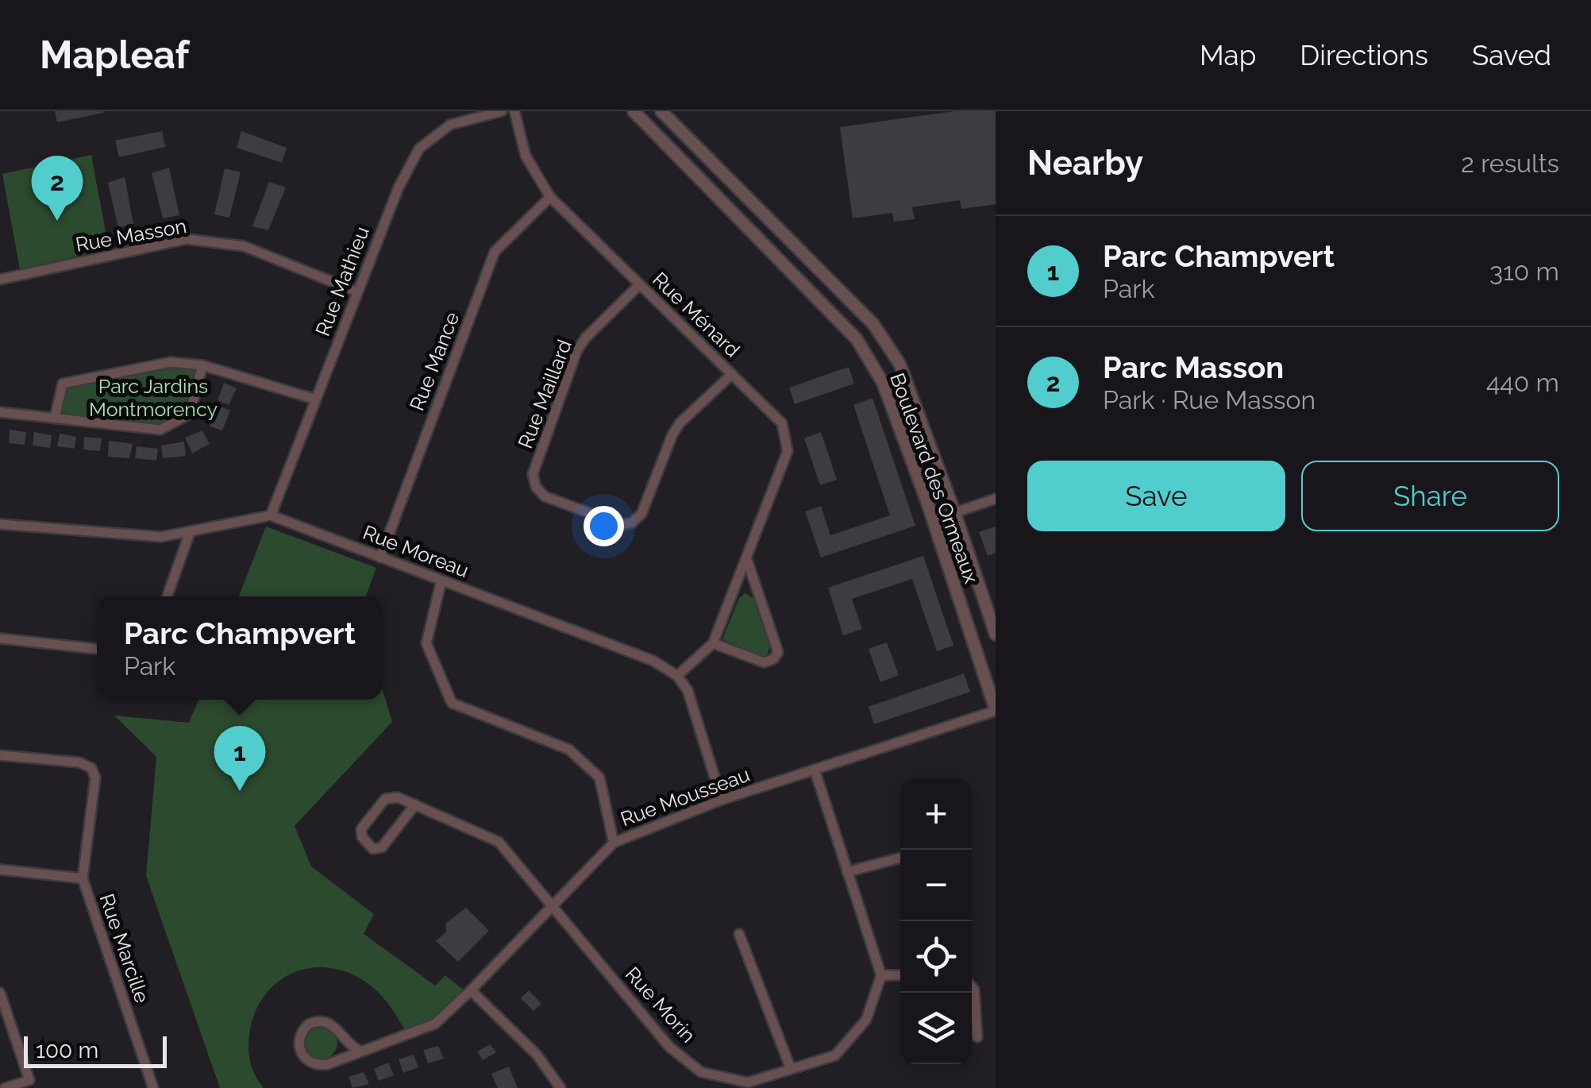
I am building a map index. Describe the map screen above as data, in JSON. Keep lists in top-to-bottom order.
{
  "streets": {
    "street": [
      "Rue Masson",
      "Rue Mathieu",
      "Rue Ménard",
      "Rue Mance",
      "Rue Maillard",
      "Boulevard des Ormeaux",
      "Rue Moreau",
      "Rue Mousseau",
      "Rue Marcille",
      "Rue Morin"
    ]
  },
  "crossings": [
    ["Rue Masson", "Rue Mathieu"],
    ["Rue Mathieu", "Rue Moreau"],
    ["Rue Ménard", "Rue Mance"],
    ["Rue Ménard", "Rue Maillard"],
    ["Rue Ménard", "Rue Moreau"],
    ["Rue Mance", "Rue Moreau"],
    ["Boulevard des Ormeaux", "Rue Mousseau"],
    ["Rue Mousseau", "Rue Morin"]
  ],
  "parks": ["Parc Jardins Montmorency"],
  "scale_bar": "100 m",
  "page": {
    "header": "Mapleaf",
    "nav": ["Map", "Directions", "Saved"],
    "heading": ["Nearby", "2 results"],
    "pins": ["2", "1"],
    "list": [
      {
        "mark": "1",
        "name": "Parc Champvert",
        "note": "Park",
        "value": "310 m"
      },
      {
        "mark": "2",
        "name": "Parc Masson",
        "note": "Park · Rue Masson",
        "value": "440 m"
      }
    ],
    "buttons": ["Save", "Share"],
    "popup": ["Parc Champvert", "Park"],
    "map_buttons": ["+", "−"],
    "scale": "100 m"
  }
}
